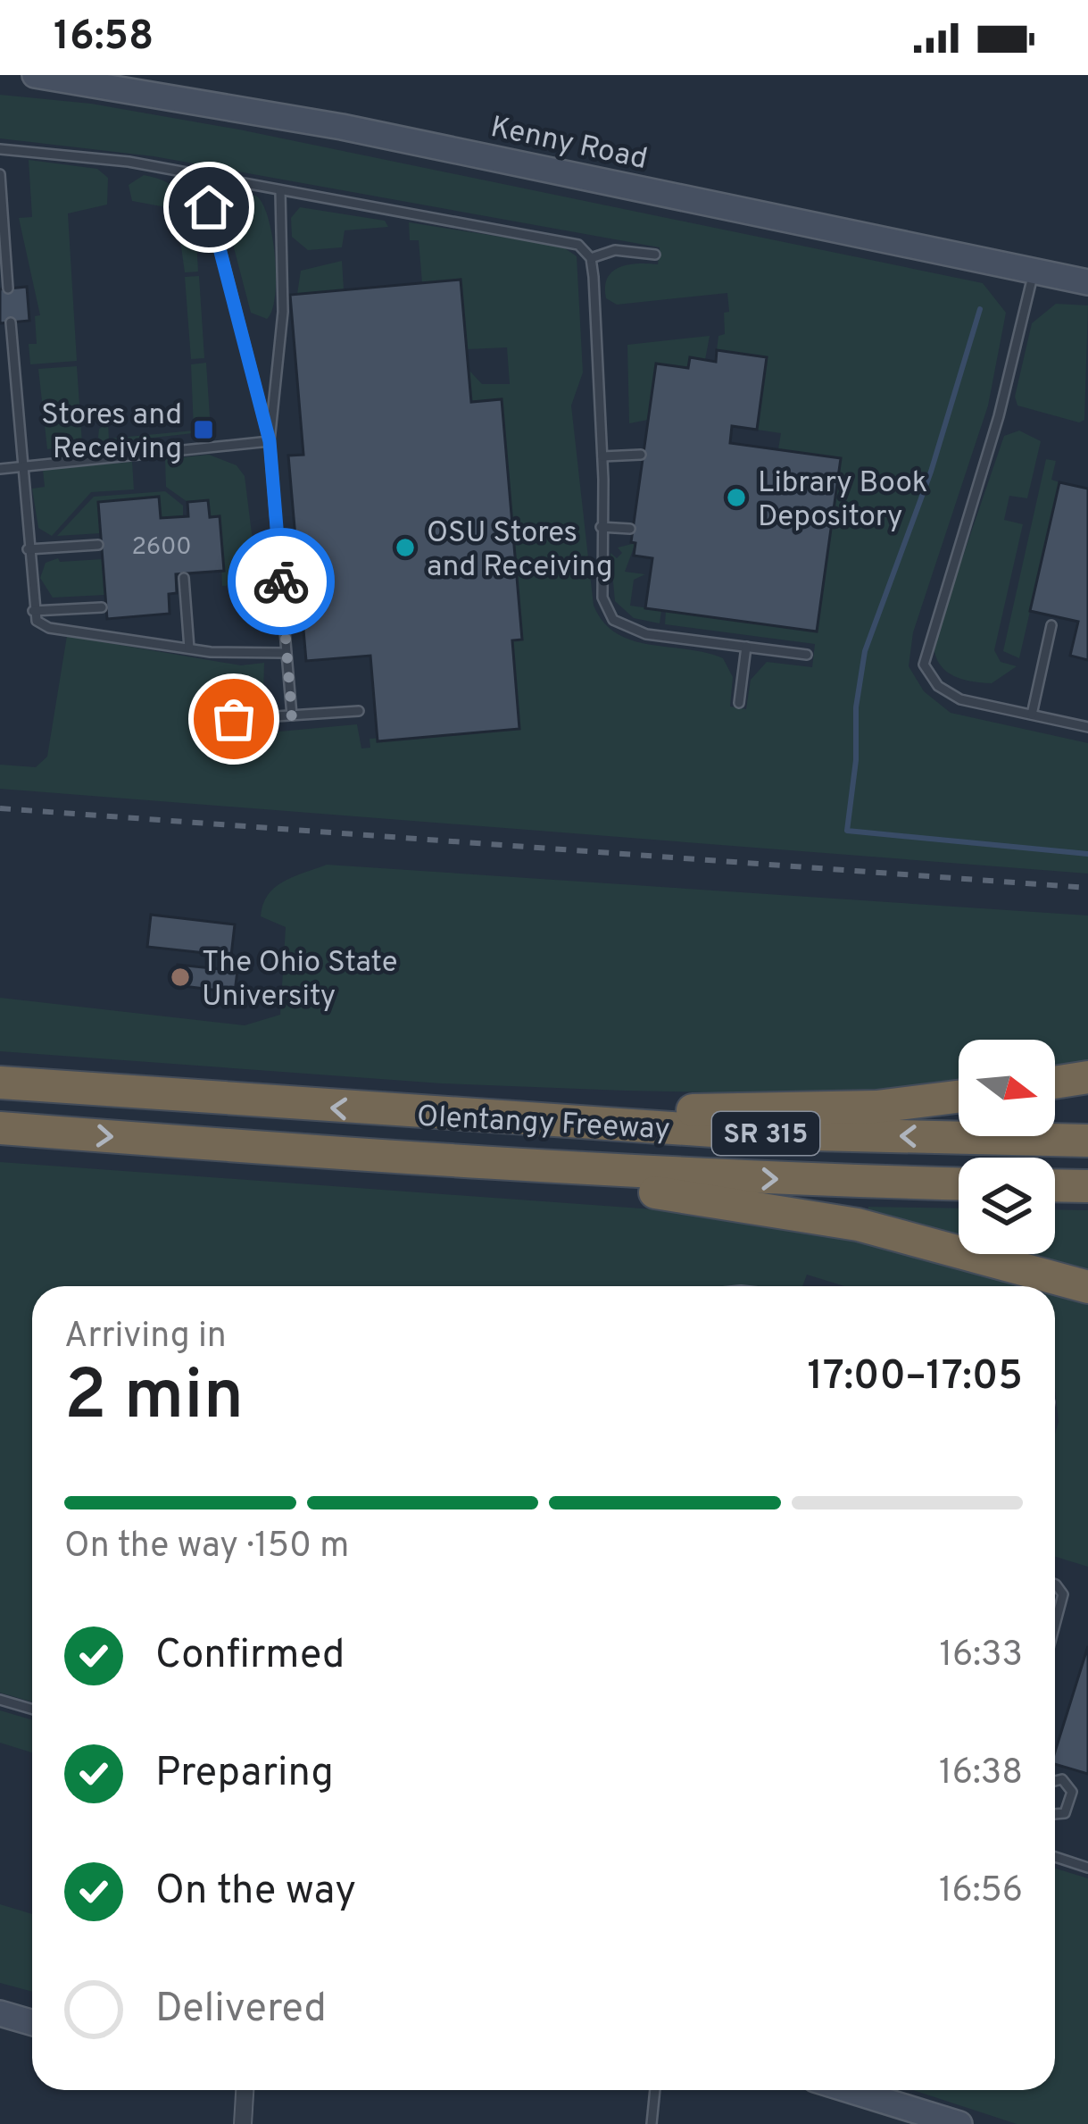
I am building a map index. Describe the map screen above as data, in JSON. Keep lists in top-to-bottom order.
{
  "streets": {
    "highway": ["Olentangy Freeway", "SR 315"],
    "main road": ["Kenny Road"]
  },
  "places": {
    "transit": ["Stores and Receiving"],
    "other": ["Library Book Depository", "OSU Stores and Receiving", "The Ohio State University"]
  },
  "house_numbers": ["2600"],
  "north": "right",
  "page": {
    "status": "16:58",
    "heading": ["2 min", "Arriving in", "17:00–17:05"],
    "bar": "On the way · 150 m",
    "list": [
      ["Confirmed", "16:33"],
      ["Preparing", "16:38"],
      ["On the way", "16:56"],
      "Delivered"
    ]
  }
}
